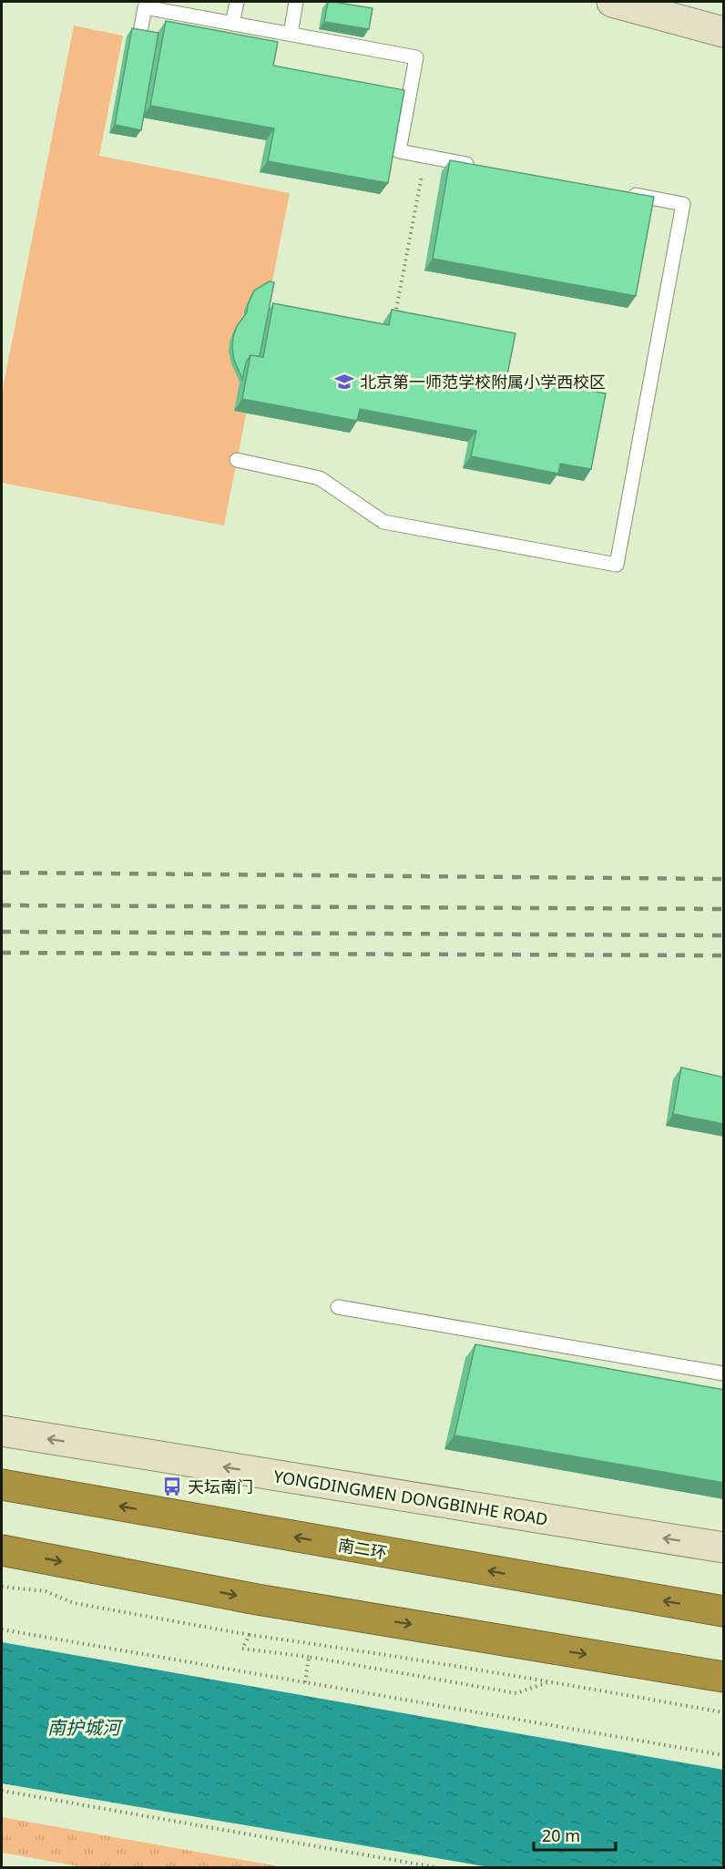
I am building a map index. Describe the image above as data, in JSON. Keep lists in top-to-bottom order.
{
  "streets": {
    "highway": ["南二环"],
    "street": ["YONGDINGMEN DONGBINHE ROAD"]
  },
  "one_way": ["YONGDINGMEN DONGBINHE ROAD"],
  "water": ["南护城河"],
  "places": {
    "school or university": ["北京第一师范学校附属小学西校区"],
    "bus stop": ["天坛南门"]
  },
  "scale_bar": "20 m"
}
